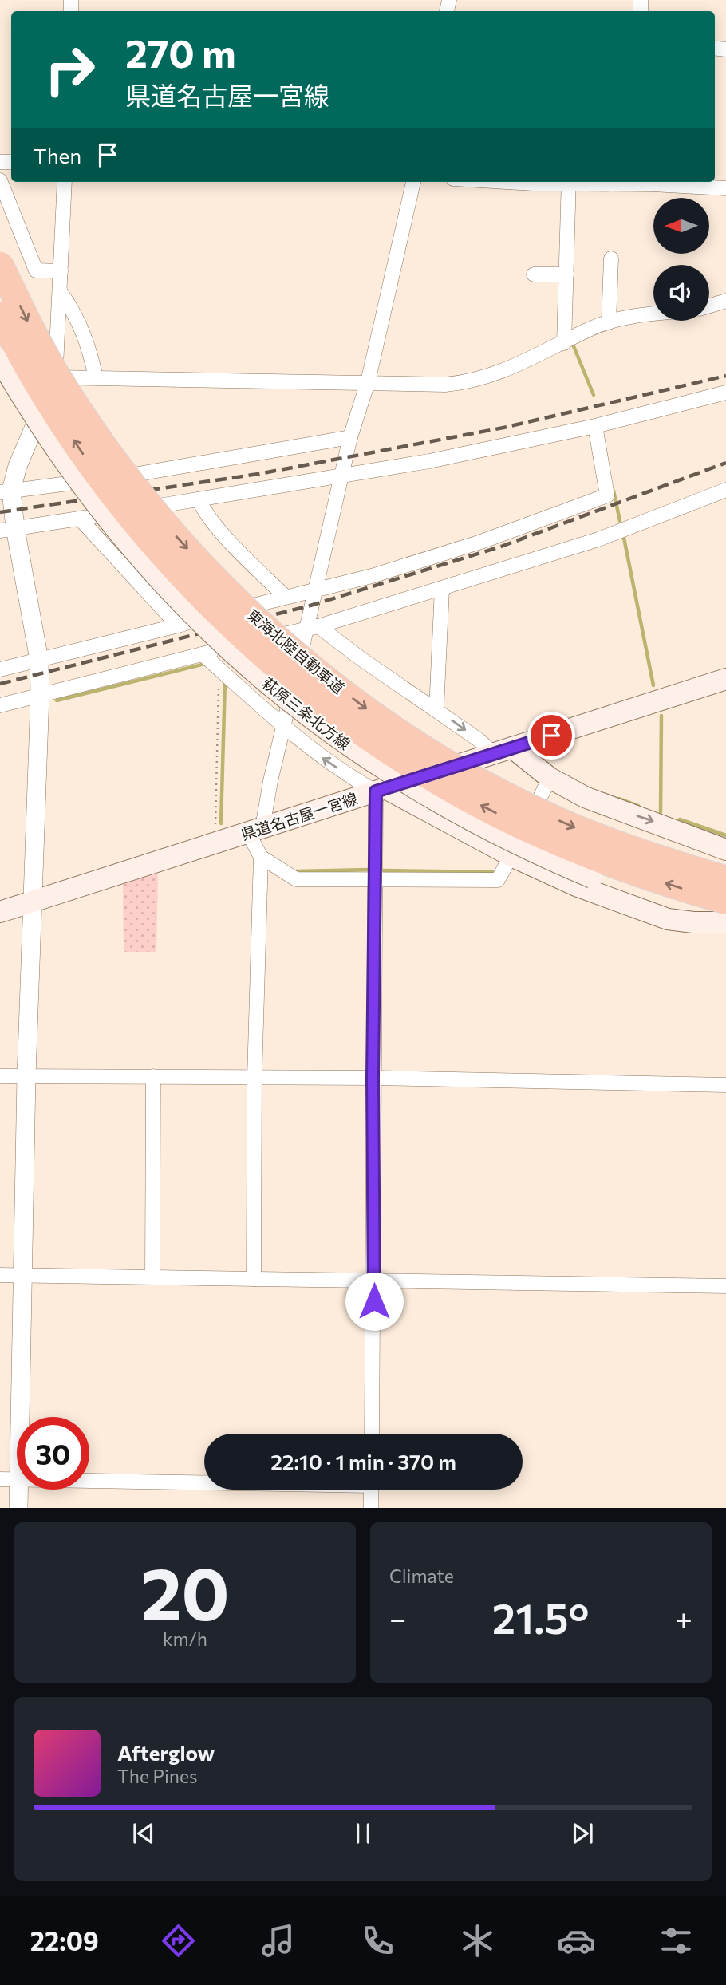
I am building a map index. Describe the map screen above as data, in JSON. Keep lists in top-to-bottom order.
{
  "streets": {
    "highway": ["東海北陸自動車道"],
    "main road": ["萩原三条北方線", "県道名古屋一宮線"]
  },
  "north": "left",
  "page": {
    "turn": ["270 m", "県道名古屋一宮線"],
    "then": "Then",
    "limit": "30",
    "trip": "22:10 · 1 min · 370 m",
    "tile": [
      ["20", "km/h"],
      "Climate"
    ],
    "heat": ["−", "21.5°", "+"],
    "song": ["Afterglow", "The Pines"],
    "tabs": "22:09"
  }
}
